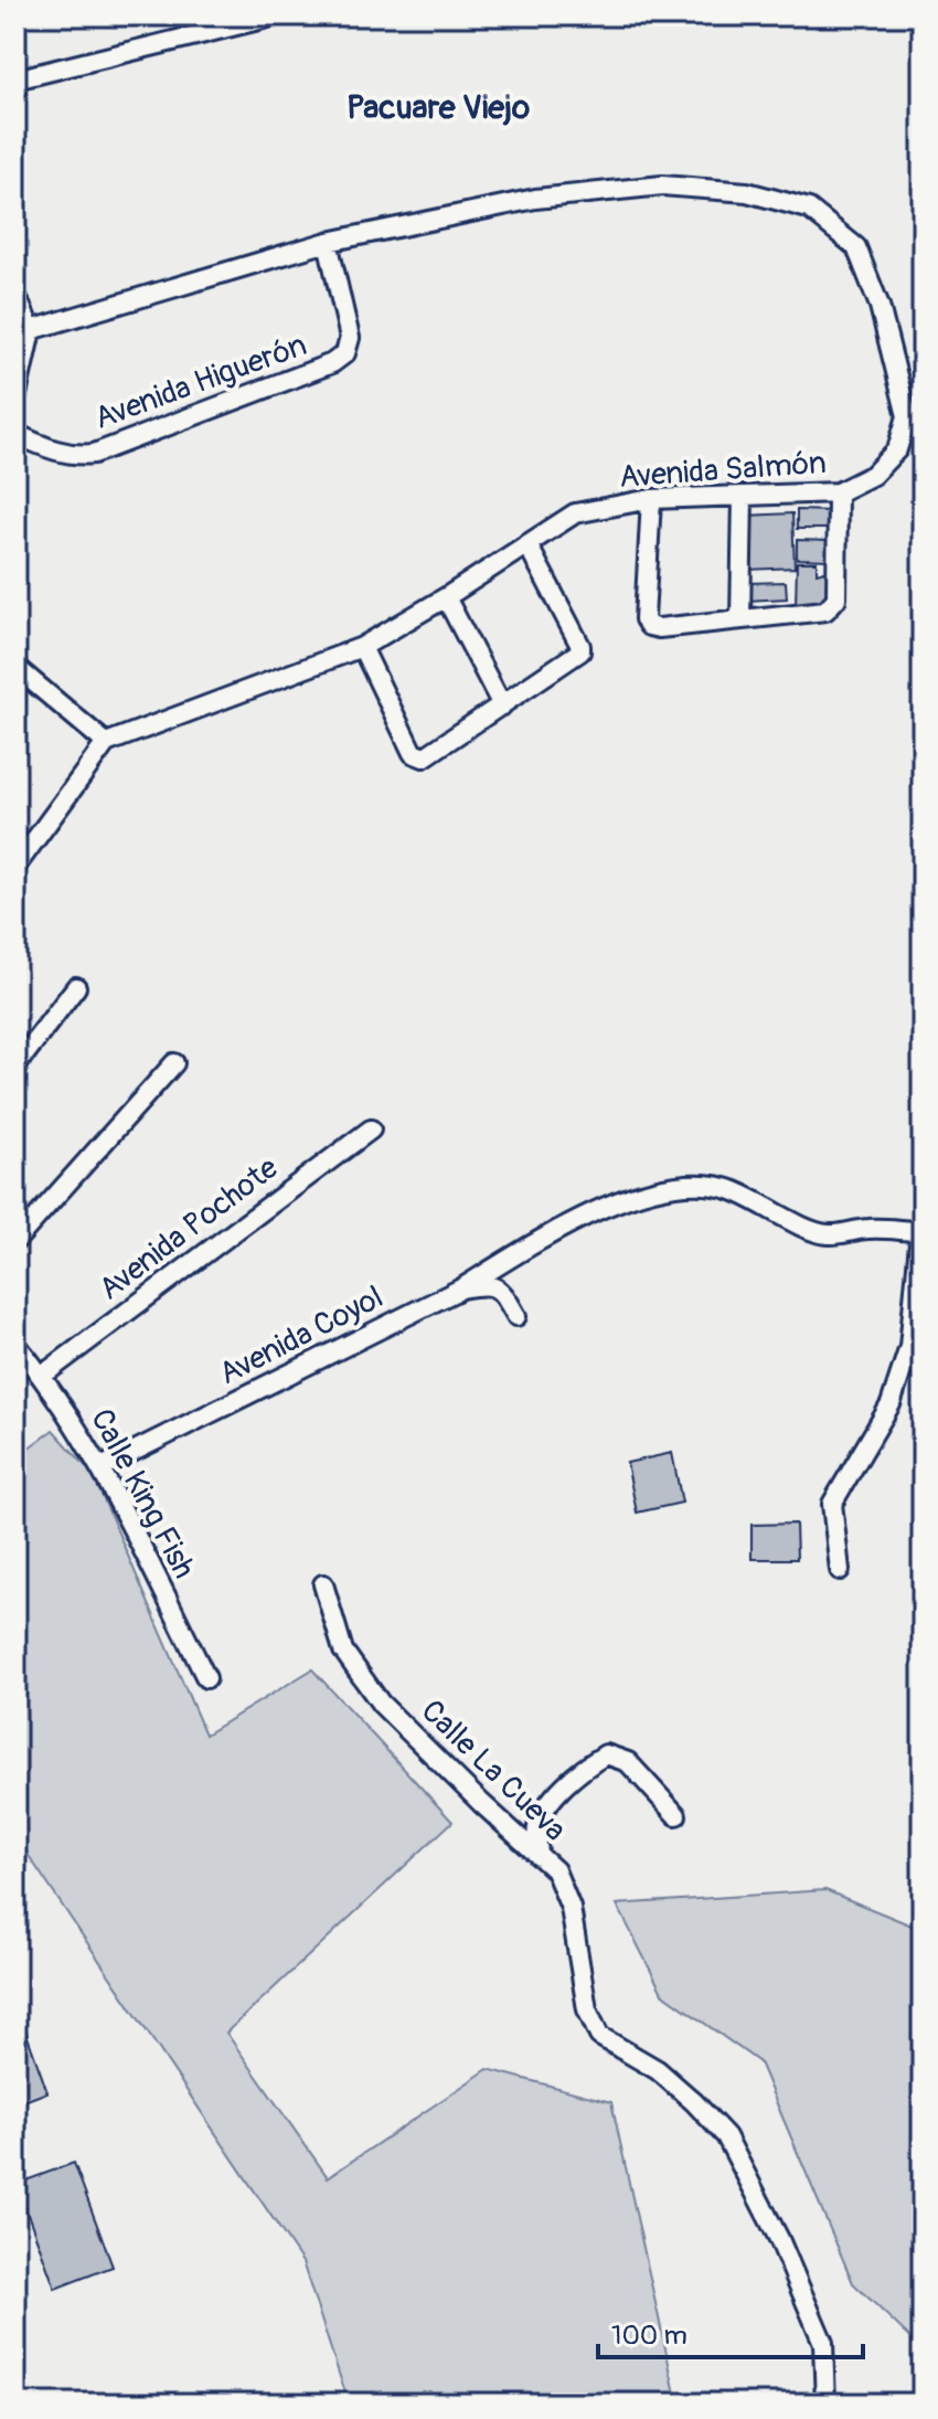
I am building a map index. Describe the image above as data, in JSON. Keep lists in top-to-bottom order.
{
  "streets": {
    "street": [
      "Avenida Higuerón",
      "Avenida Salmón",
      "Avenida Pochote",
      "Avenida Coyol",
      "Calle King Fish",
      "Calle La Cueva"
    ]
  },
  "crossings": [
    ["Avenida Higuerón", "Avenida Salmón"],
    ["Avenida Pochote", "Calle King Fish"],
    ["Avenida Coyol", "Calle King Fish"]
  ],
  "districts": ["Pacuare Viejo"],
  "scale_bar": "100 m"
}
